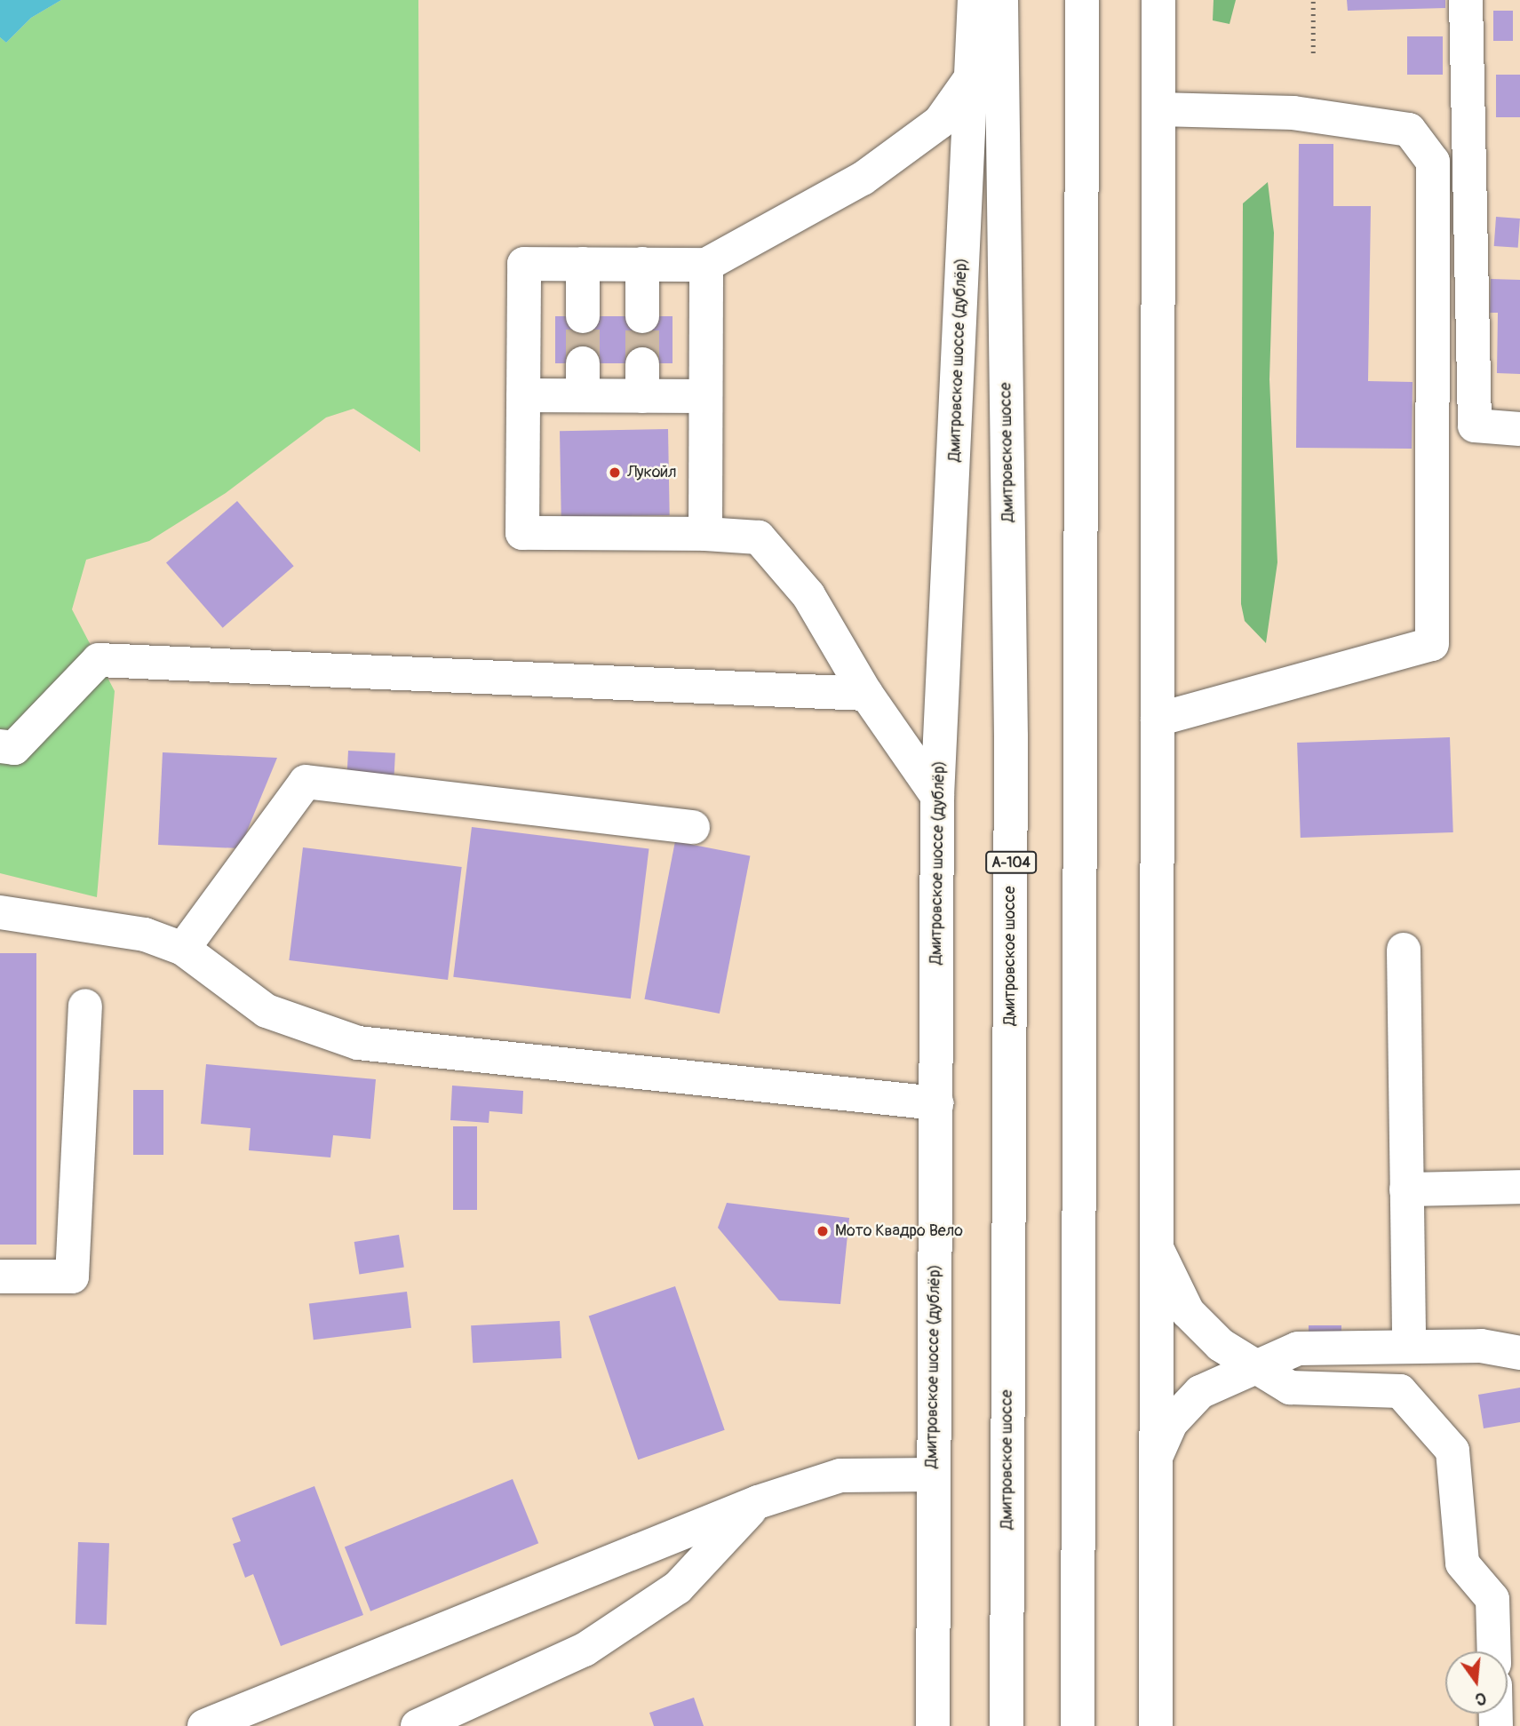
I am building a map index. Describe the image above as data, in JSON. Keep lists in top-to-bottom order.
{
  "streets": {
    "main road": ["Дмитровское шоссе (дублёр)", "Дмитровское шоссе", "А-104"]
  },
  "places": ["Лукойл", "Мото Квадро Вело"],
  "north": "bottom"
}
